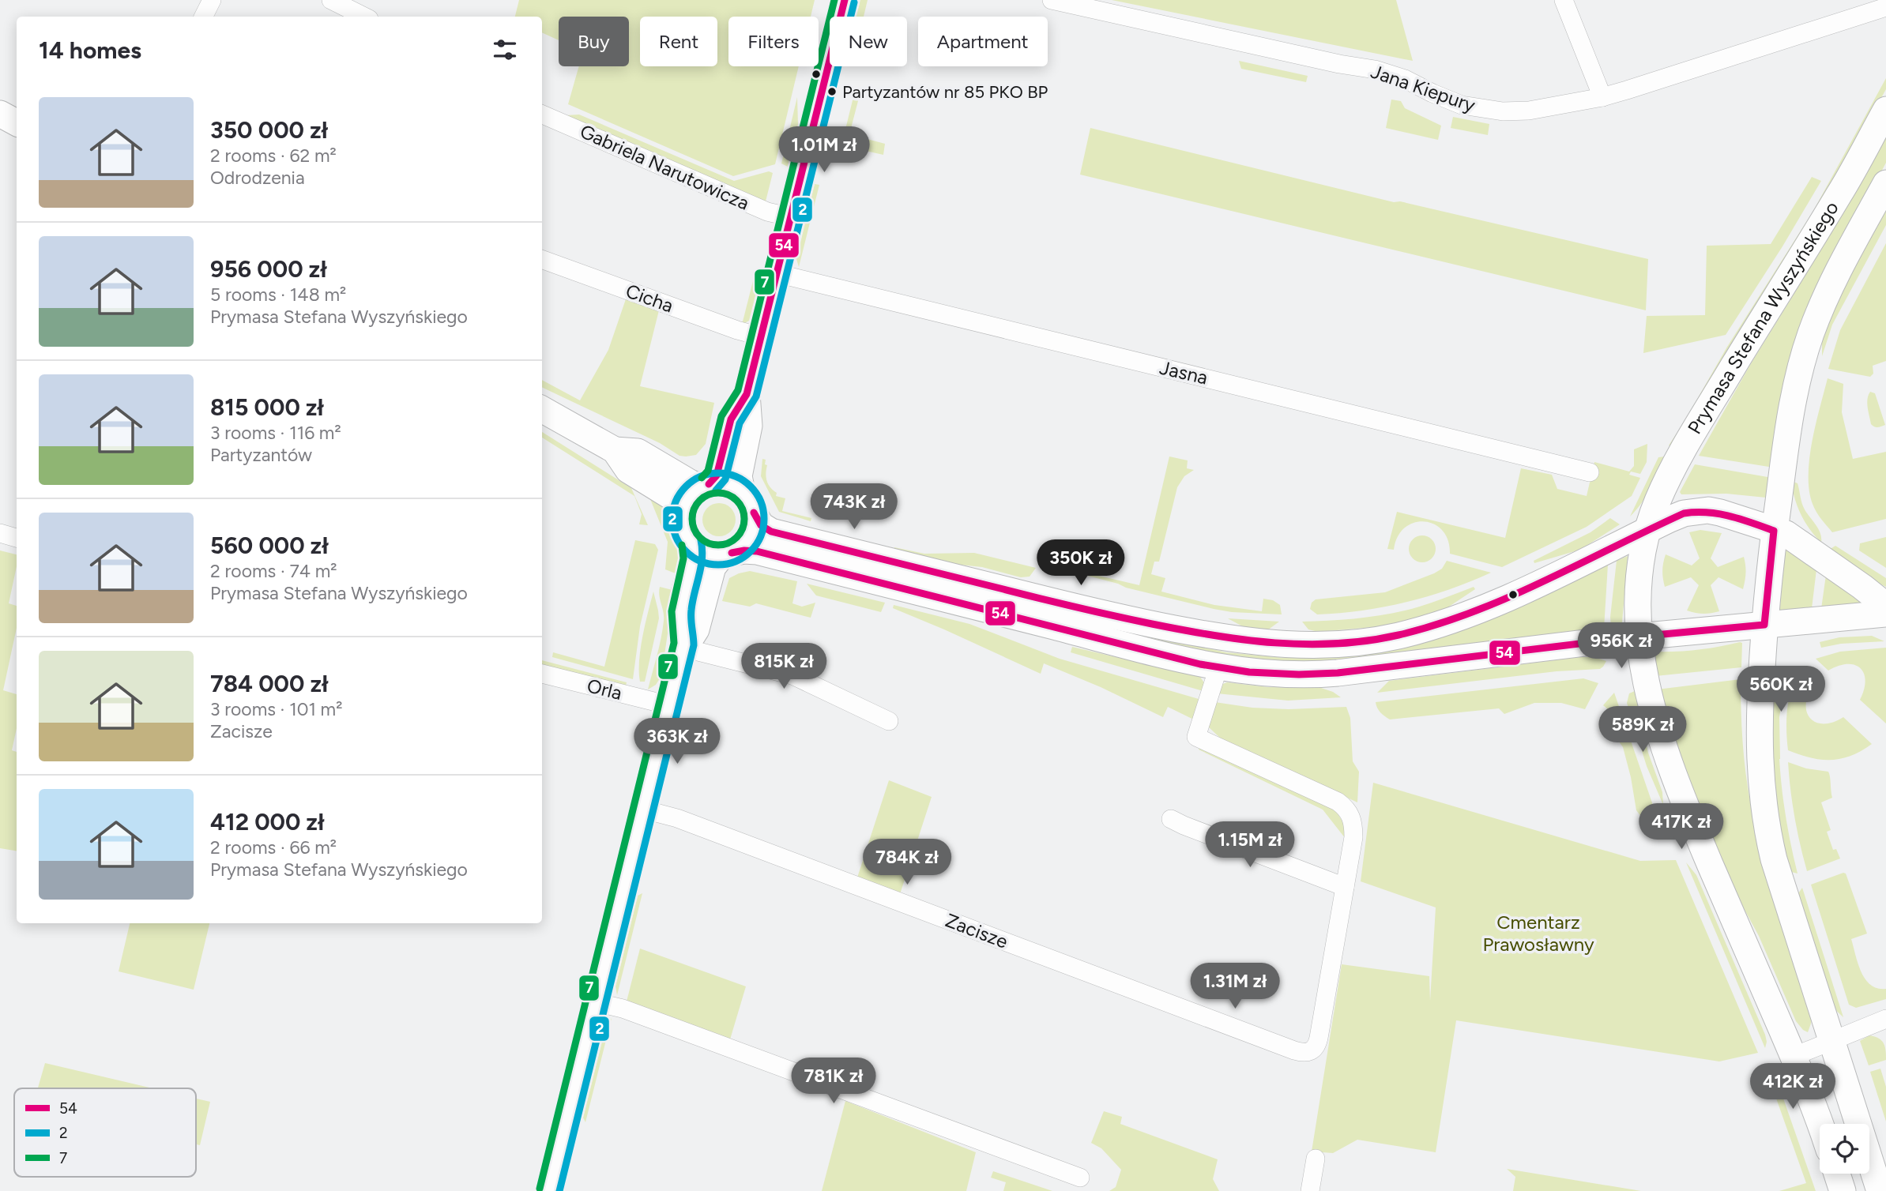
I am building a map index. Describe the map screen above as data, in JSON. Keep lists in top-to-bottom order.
{
  "streets": {
    "main road": ["Prymasa Stefana Wyszyńskiego"],
    "street": [
      "Jana Kiepury",
      "Gabriela Narutowicza",
      "Cicha",
      "Jasna",
      "Orla",
      "Zacisze"
    ]
  },
  "parks": ["Cmentarz Prawosławny"],
  "places": ["Partyzantów nr 85 PKO BP"],
  "lines": ["transit line 54", "transit line 7", "transit line 2"],
  "legend": ["54", "2", "7"],
  "page": {
    "chip": [
      "Buy",
      "Rent",
      "Filters",
      "New",
      "Apartment"
    ],
    "heading": "14 homes",
    "list": [
      {
        "name": "350 000 zł",
        "note": "2 rooms · 62 m² · Odrodzenia"
      },
      {
        "name": "956 000 zł",
        "note": "5 rooms · 148 m² · Prymasa Stefana Wyszyńskiego"
      },
      {
        "name": "815 000 zł",
        "note": "3 rooms · 116 m² · Partyzantów"
      },
      {
        "name": "560 000 zł",
        "note": "2 rooms · 74 m² · Prymasa Stefana Wyszyńskiego"
      },
      {
        "name": "784 000 zł",
        "note": "3 rooms · 101 m² · Zacisze"
      },
      {
        "name": "412 000 zł",
        "note": "2 rooms · 66 m² · Prymasa Stefana Wyszyńskiego"
      }
    ],
    "price": [
      "1.01M zł",
      "743K zł",
      "350K zł",
      "956K zł",
      "815K zł",
      "560K zł",
      "589K zł",
      "363K zł",
      "417K zł",
      "1.15M zł",
      "784K zł",
      "1.31M zł",
      "781K zł",
      "412K zł"
    ]
  }
}
